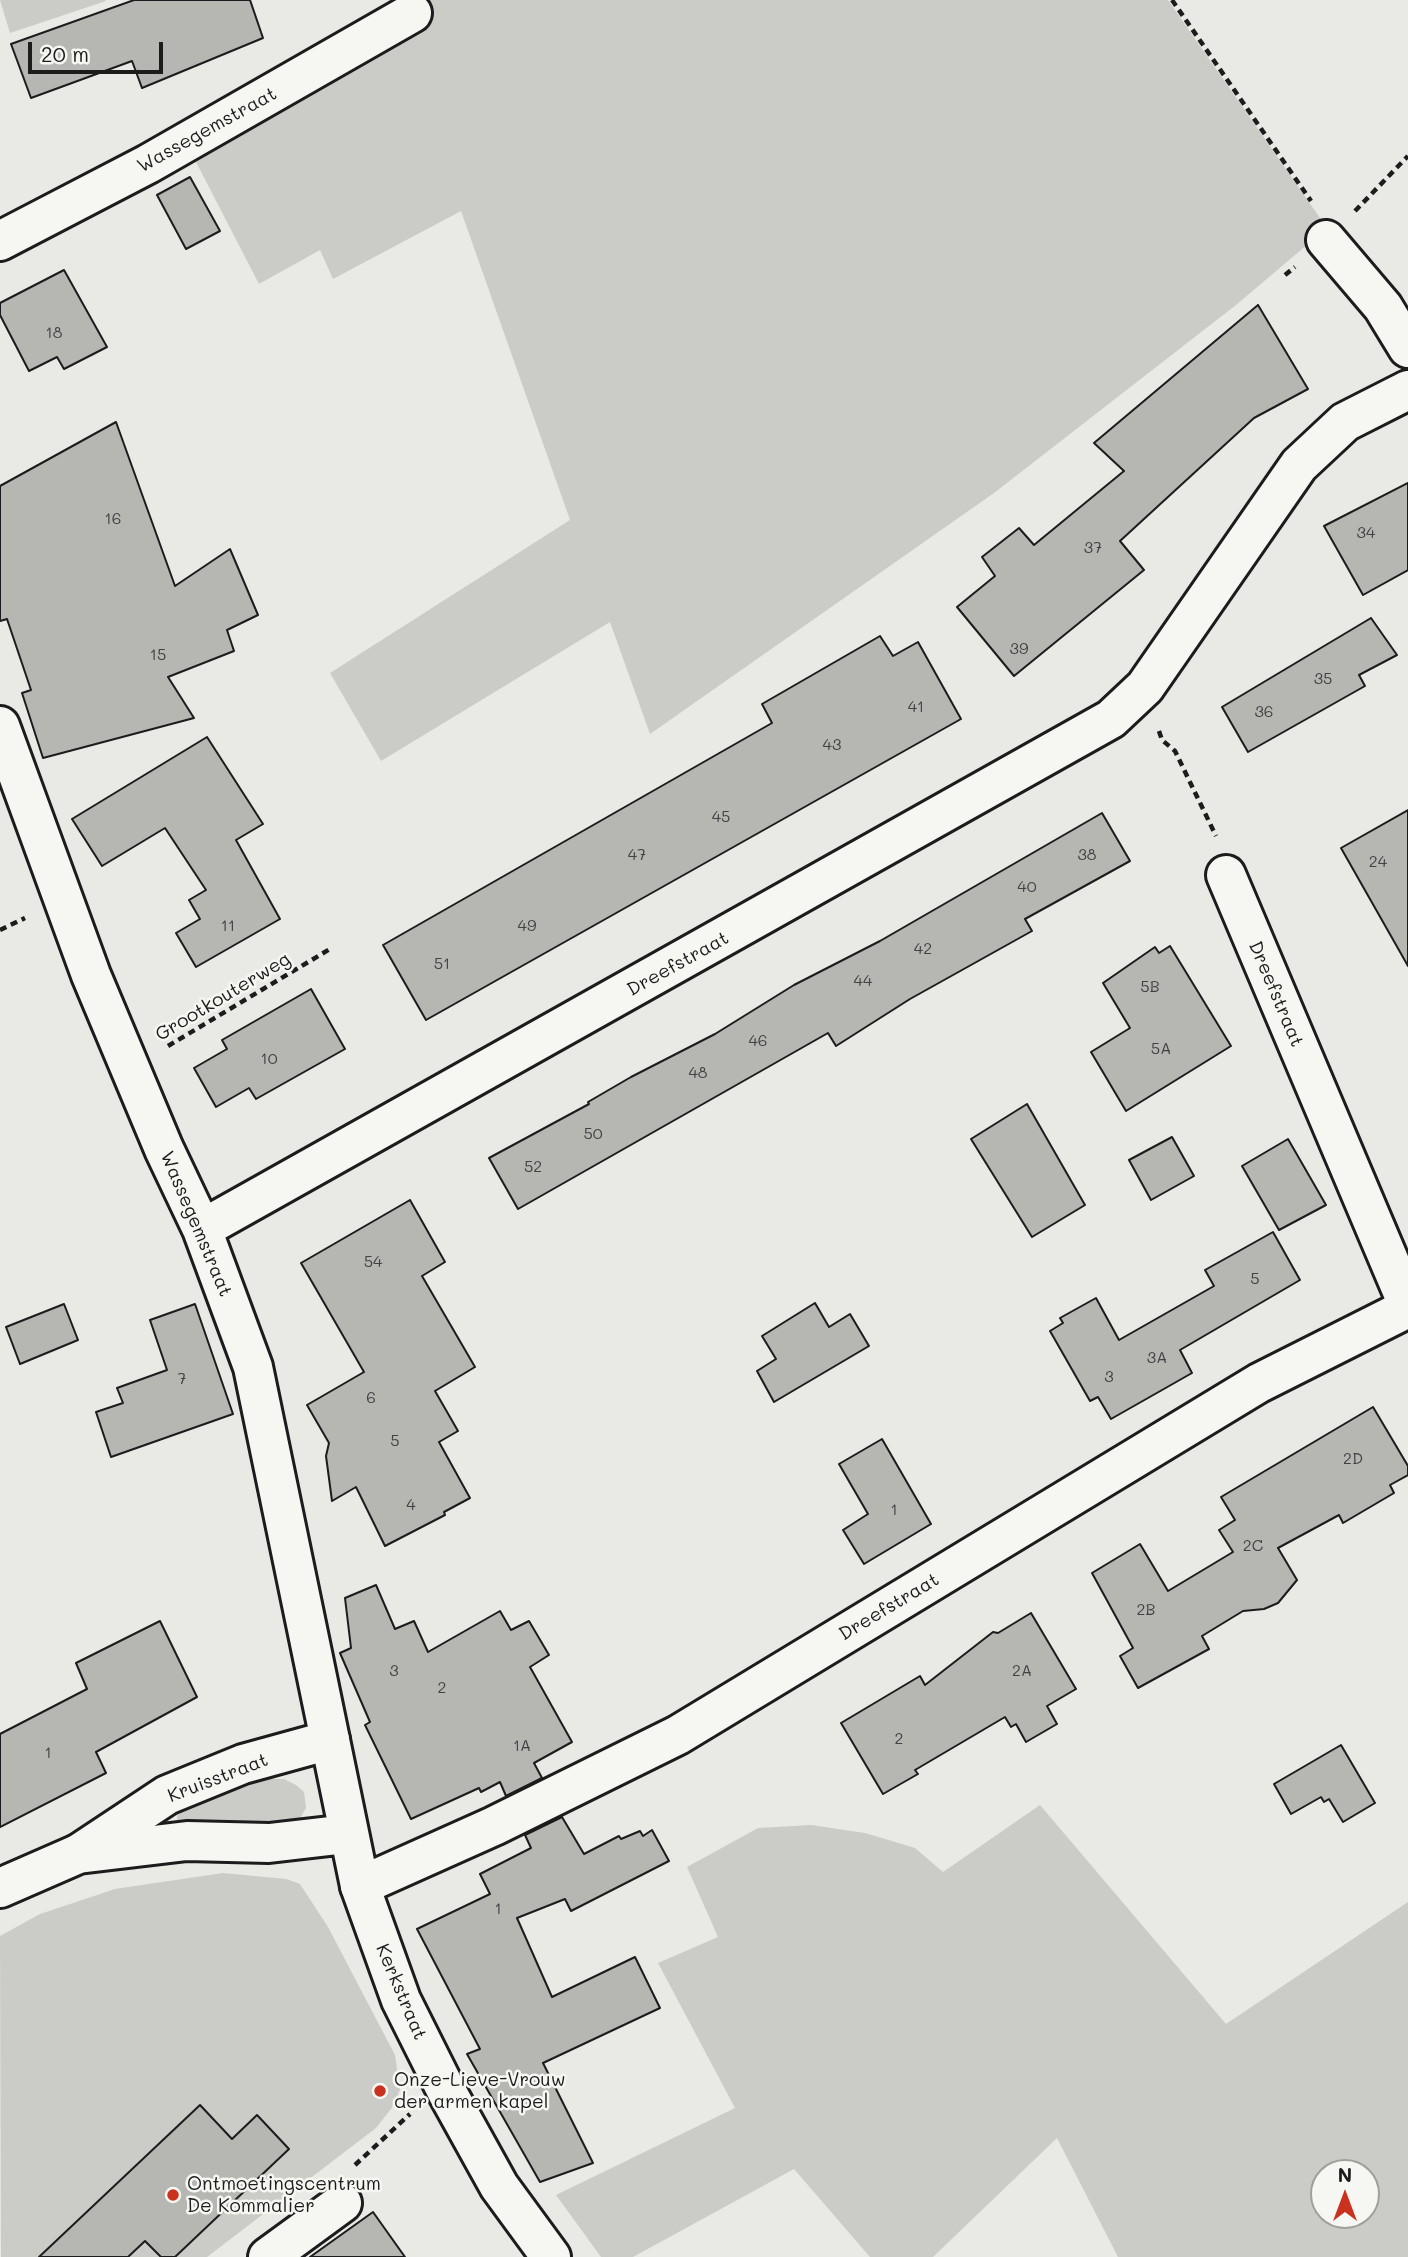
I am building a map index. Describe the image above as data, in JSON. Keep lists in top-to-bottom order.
{
  "streets": {
    "street": [
      "Wassegemstraat",
      "Dreefstraat",
      "Kruisstraat",
      "Kerkstraat"
    ],
    "path": ["Grootkouterweg"]
  },
  "crossings": [
    ["Wassegemstraat", "Dreefstraat"],
    ["Wassegemstraat", "Grootkouterweg"],
    ["Wassegemstraat", "Kruisstraat"],
    ["Wassegemstraat", "Kerkstraat"],
    ["Dreefstraat", "Kerkstraat"],
    ["Kruisstraat", "Kerkstraat"]
  ],
  "places": ["Onze-Lieve-Vrouw der armen kapel", "Ontmoetingscentrum De Kommalier"],
  "house_numbers": [
    "18",
    "16",
    "34",
    "37",
    "39",
    "15",
    "35",
    "41",
    "36",
    "43",
    "45",
    "47",
    "38",
    "24",
    "40",
    "11",
    "49",
    "42",
    "51",
    "44",
    "5B",
    "46",
    "5A",
    "10",
    "48",
    "50",
    "52",
    "54",
    "5",
    "3A",
    "3",
    "7",
    "6",
    "5",
    "2D",
    "4",
    "1",
    "2C",
    "2B",
    "3",
    "2A",
    "2",
    "2",
    "1A",
    "1",
    "1"
  ],
  "scale_bar": "20 m",
  "north": "top"
}
